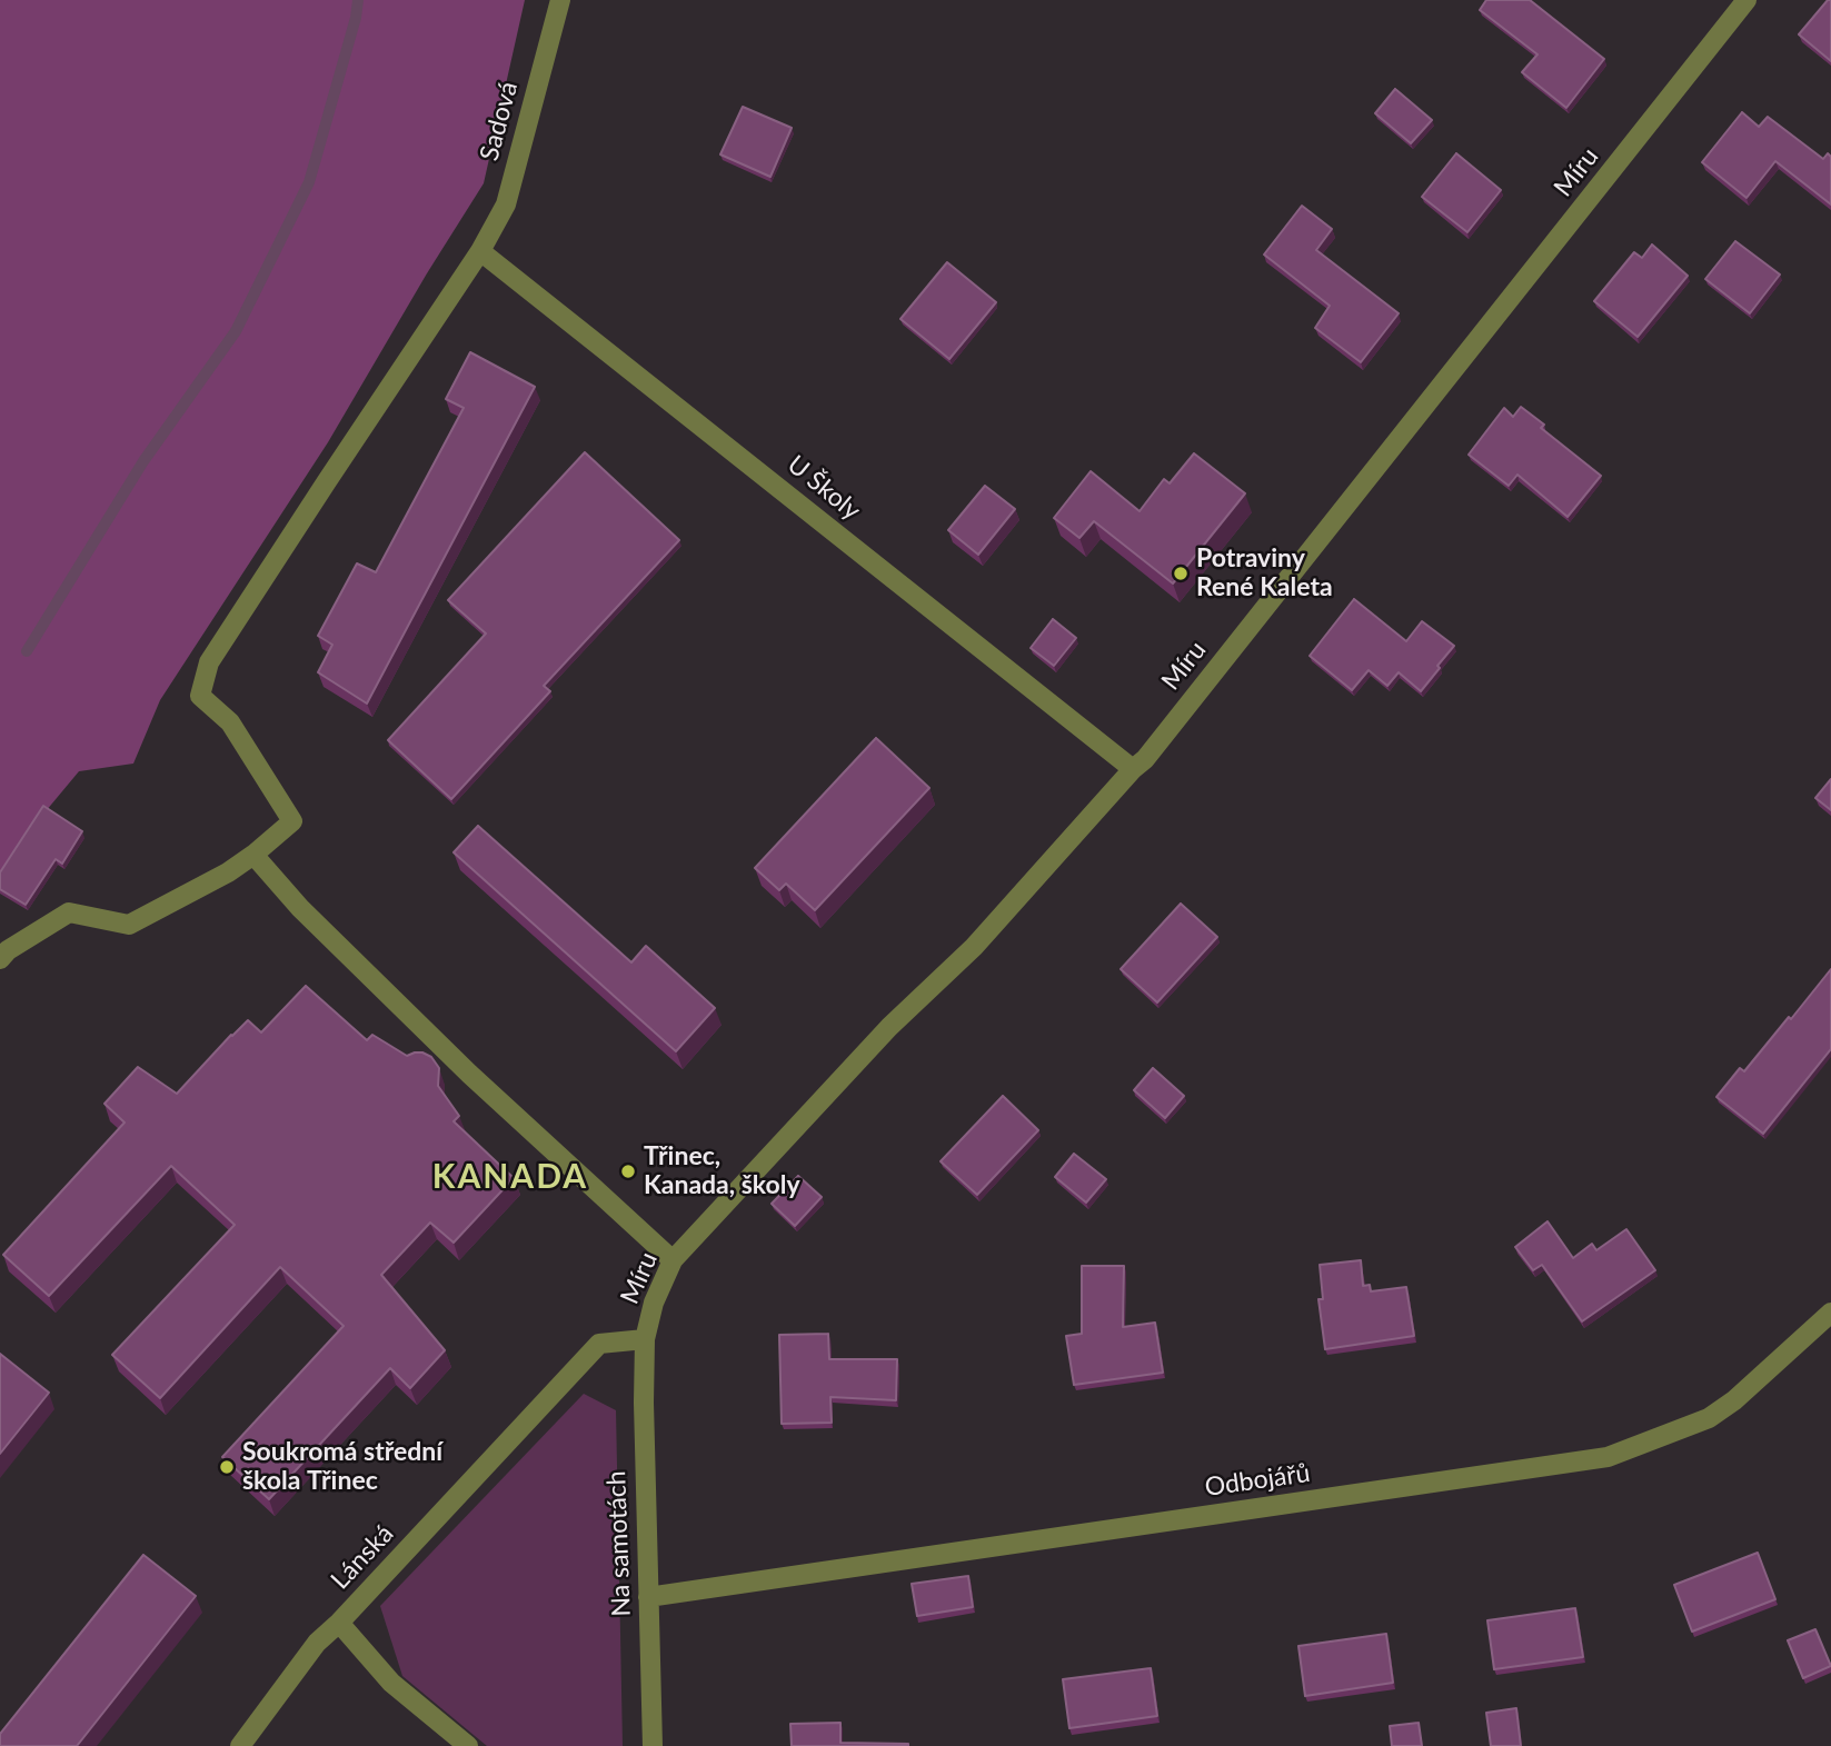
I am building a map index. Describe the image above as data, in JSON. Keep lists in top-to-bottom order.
{
  "streets": {
    "street": [
      "Sadová",
      "Míru",
      "U Školy",
      "Odbojářů",
      "Na samotách",
      "Lánská"
    ]
  },
  "crossings": [
    ["Sadová", "U Školy"],
    ["Míru", "U Školy"],
    ["Míru", "Na samotách"],
    ["Míru", "Lánská"],
    ["Odbojářů", "Na samotách"],
    ["Na samotách", "Lánská"]
  ],
  "districts": ["KANADA"],
  "places": ["Potraviny René Kaleta", "Třinec, Kanada, školy", "Soukromá střední škola Třinec"]
}
